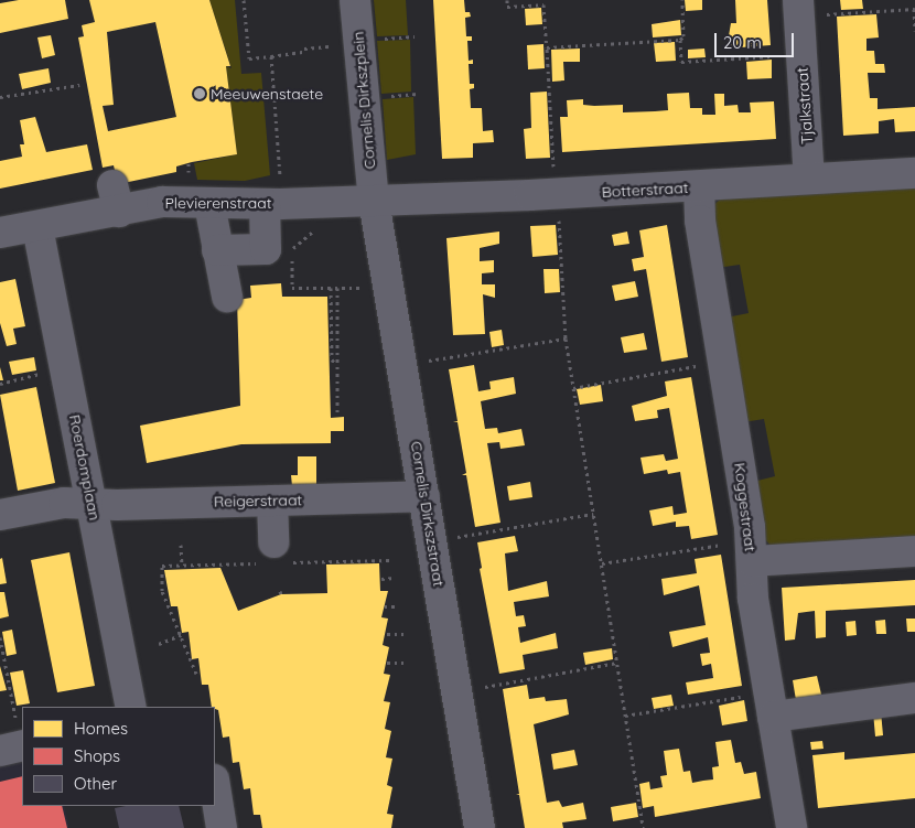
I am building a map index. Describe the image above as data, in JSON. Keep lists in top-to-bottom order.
{
  "streets": {
    "street": [
      "Cornelis Dirkszplein",
      "Tjalkstraat",
      "Botterstraat",
      "Plevierenstraat",
      "Roerdomplaan",
      "Reigerstraat",
      "Koggestraat",
      "Cornelis Dirkszstraat"
    ]
  },
  "crossings": [
    ["Cornelis Dirkszplein", "Botterstraat"],
    ["Cornelis Dirkszplein", "Plevierenstraat"],
    ["Cornelis Dirkszplein", "Cornelis Dirkszstraat"],
    ["Tjalkstraat", "Botterstraat"],
    ["Botterstraat", "Plevierenstraat"],
    ["Botterstraat", "Koggestraat"],
    ["Botterstraat", "Cornelis Dirkszstraat"],
    ["Plevierenstraat", "Roerdomplaan"],
    ["Plevierenstraat", "Cornelis Dirkszstraat"],
    ["Roerdomplaan", "Reigerstraat"],
    ["Reigerstraat", "Cornelis Dirkszstraat"]
  ],
  "places": ["Meeuwenstaete"],
  "legend": ["Homes", "Shops", "Other"],
  "scale_bar": "20 m"
}
